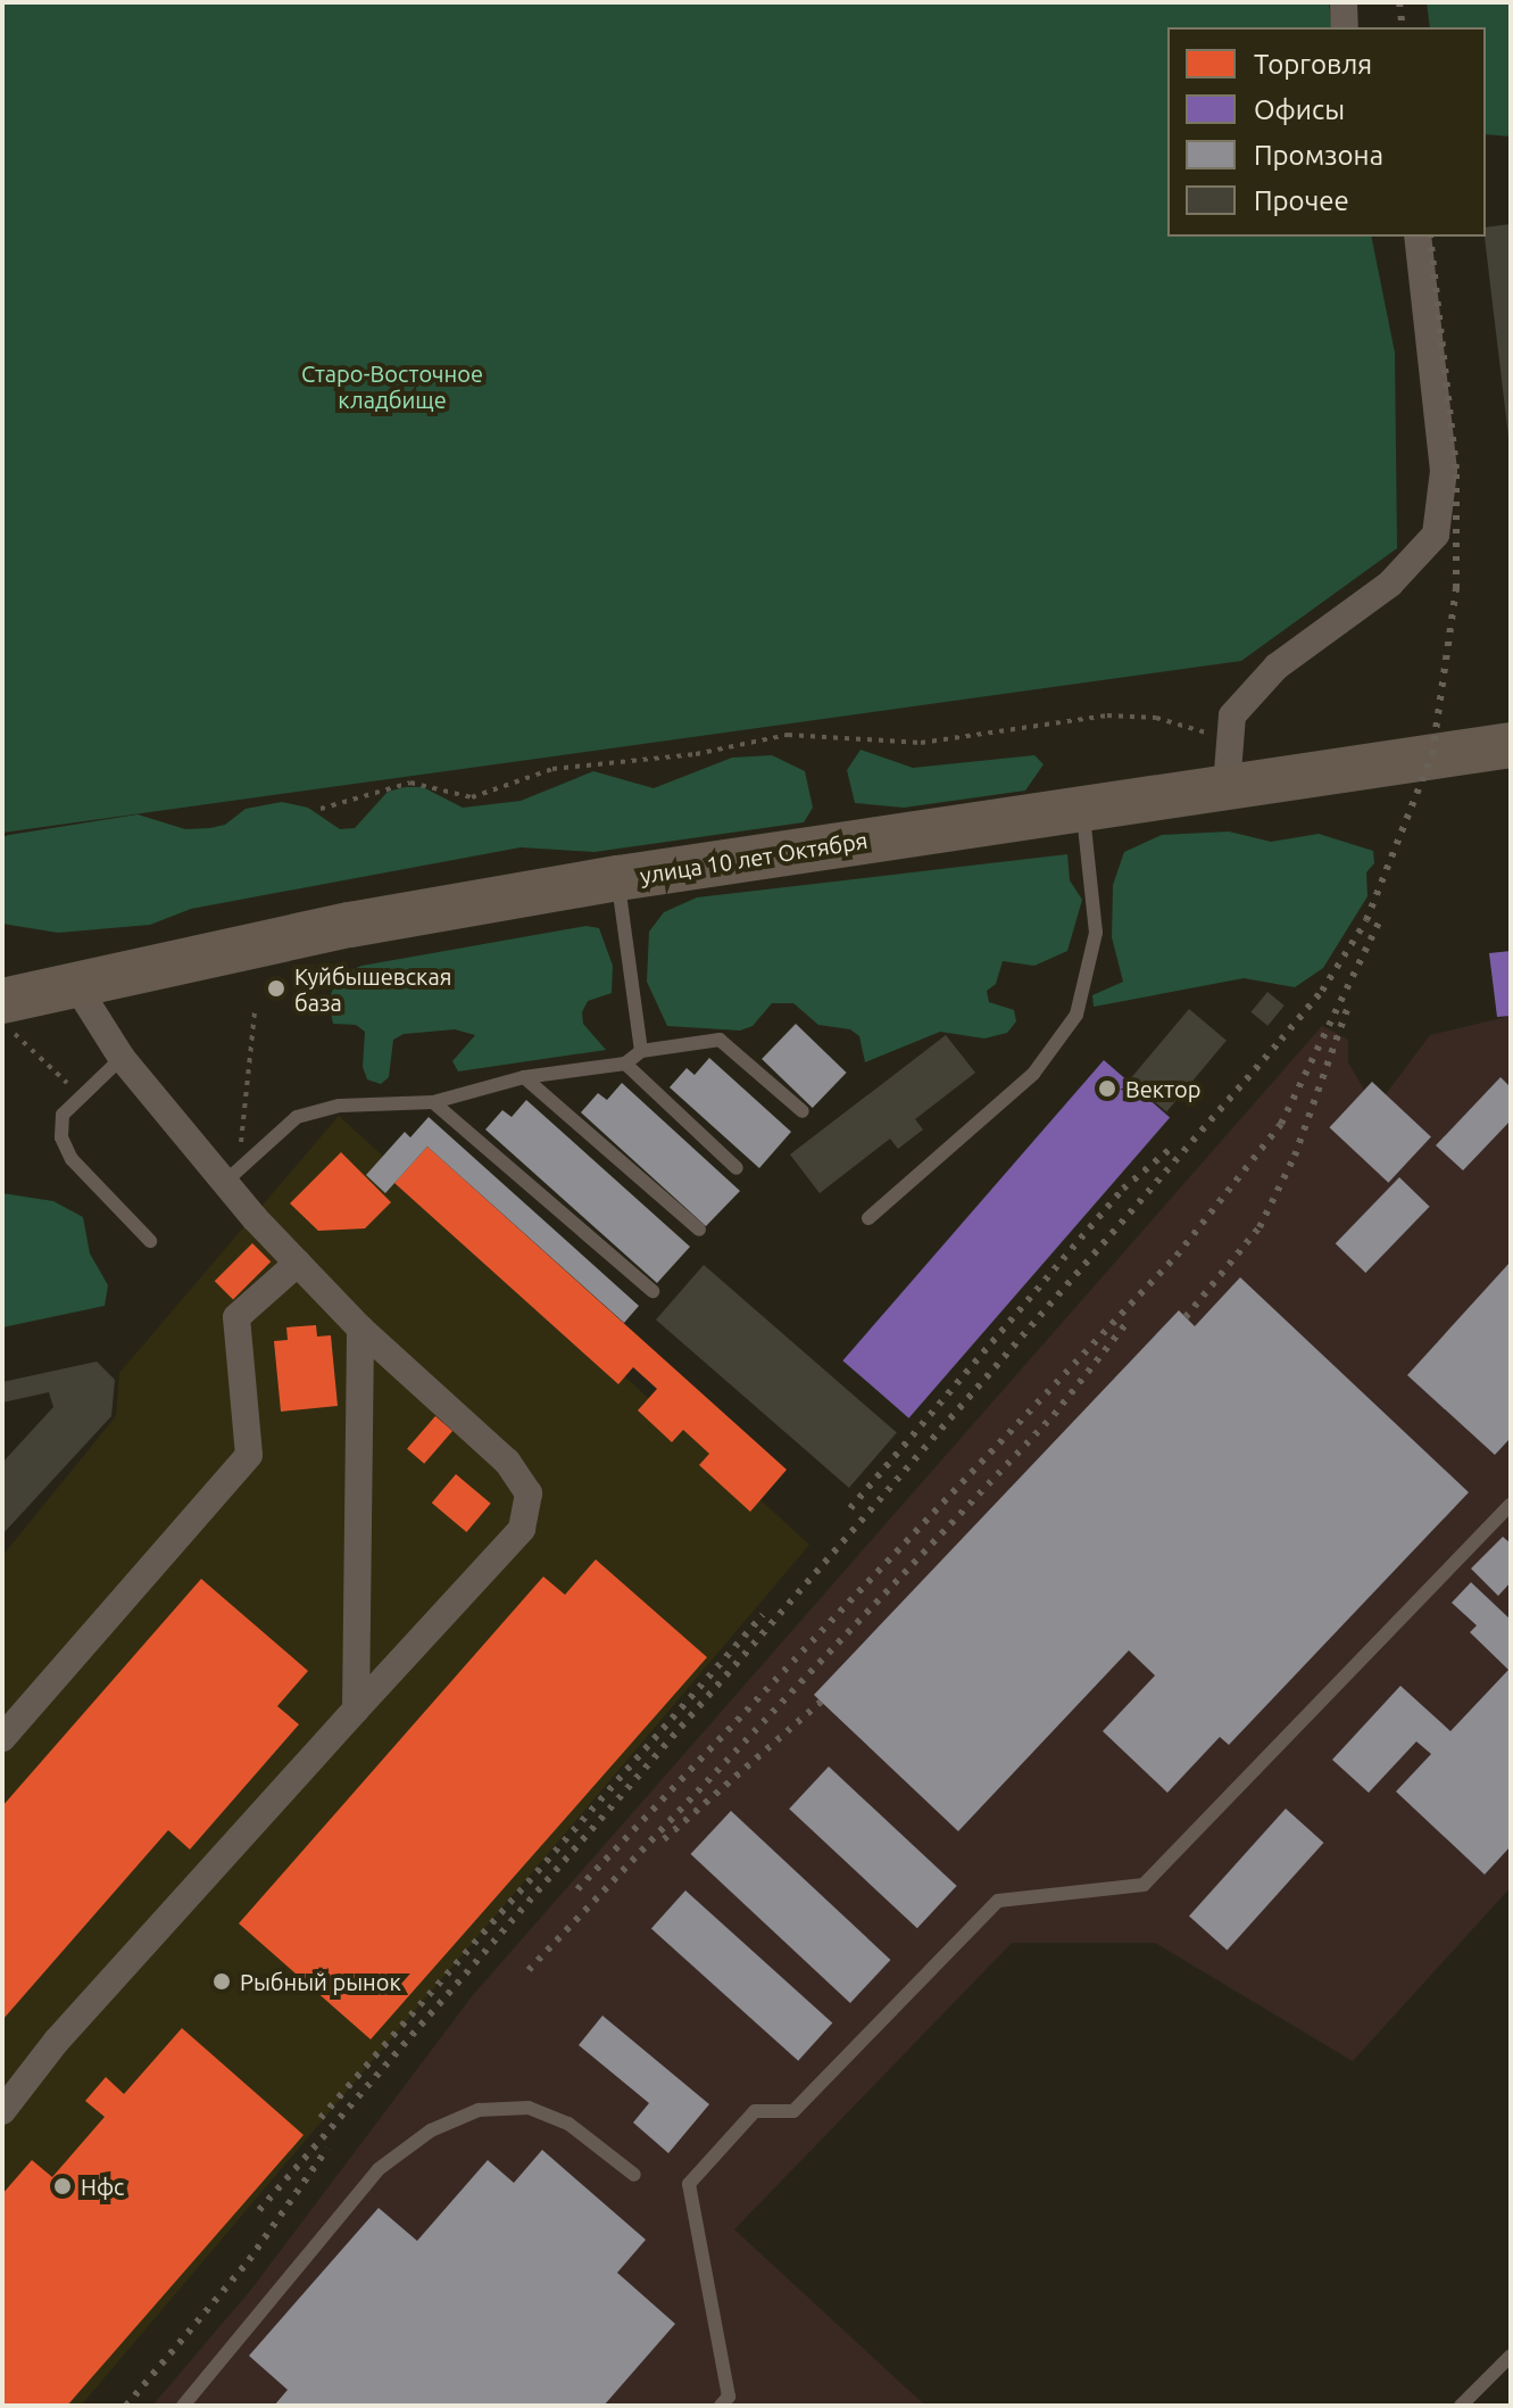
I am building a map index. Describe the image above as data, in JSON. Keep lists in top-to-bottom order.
{
  "streets": {
    "main road": ["улица 10 лет Октября"]
  },
  "parks": ["Старо-Восточное кладбище"],
  "places": [
    "Куйбышевская база",
    "Вектор",
    "Рыбный рынок",
    "Нфс"
  ],
  "legend": [
    "Торговля",
    "Офисы",
    "Промзона",
    "Прочее"
  ]
}
